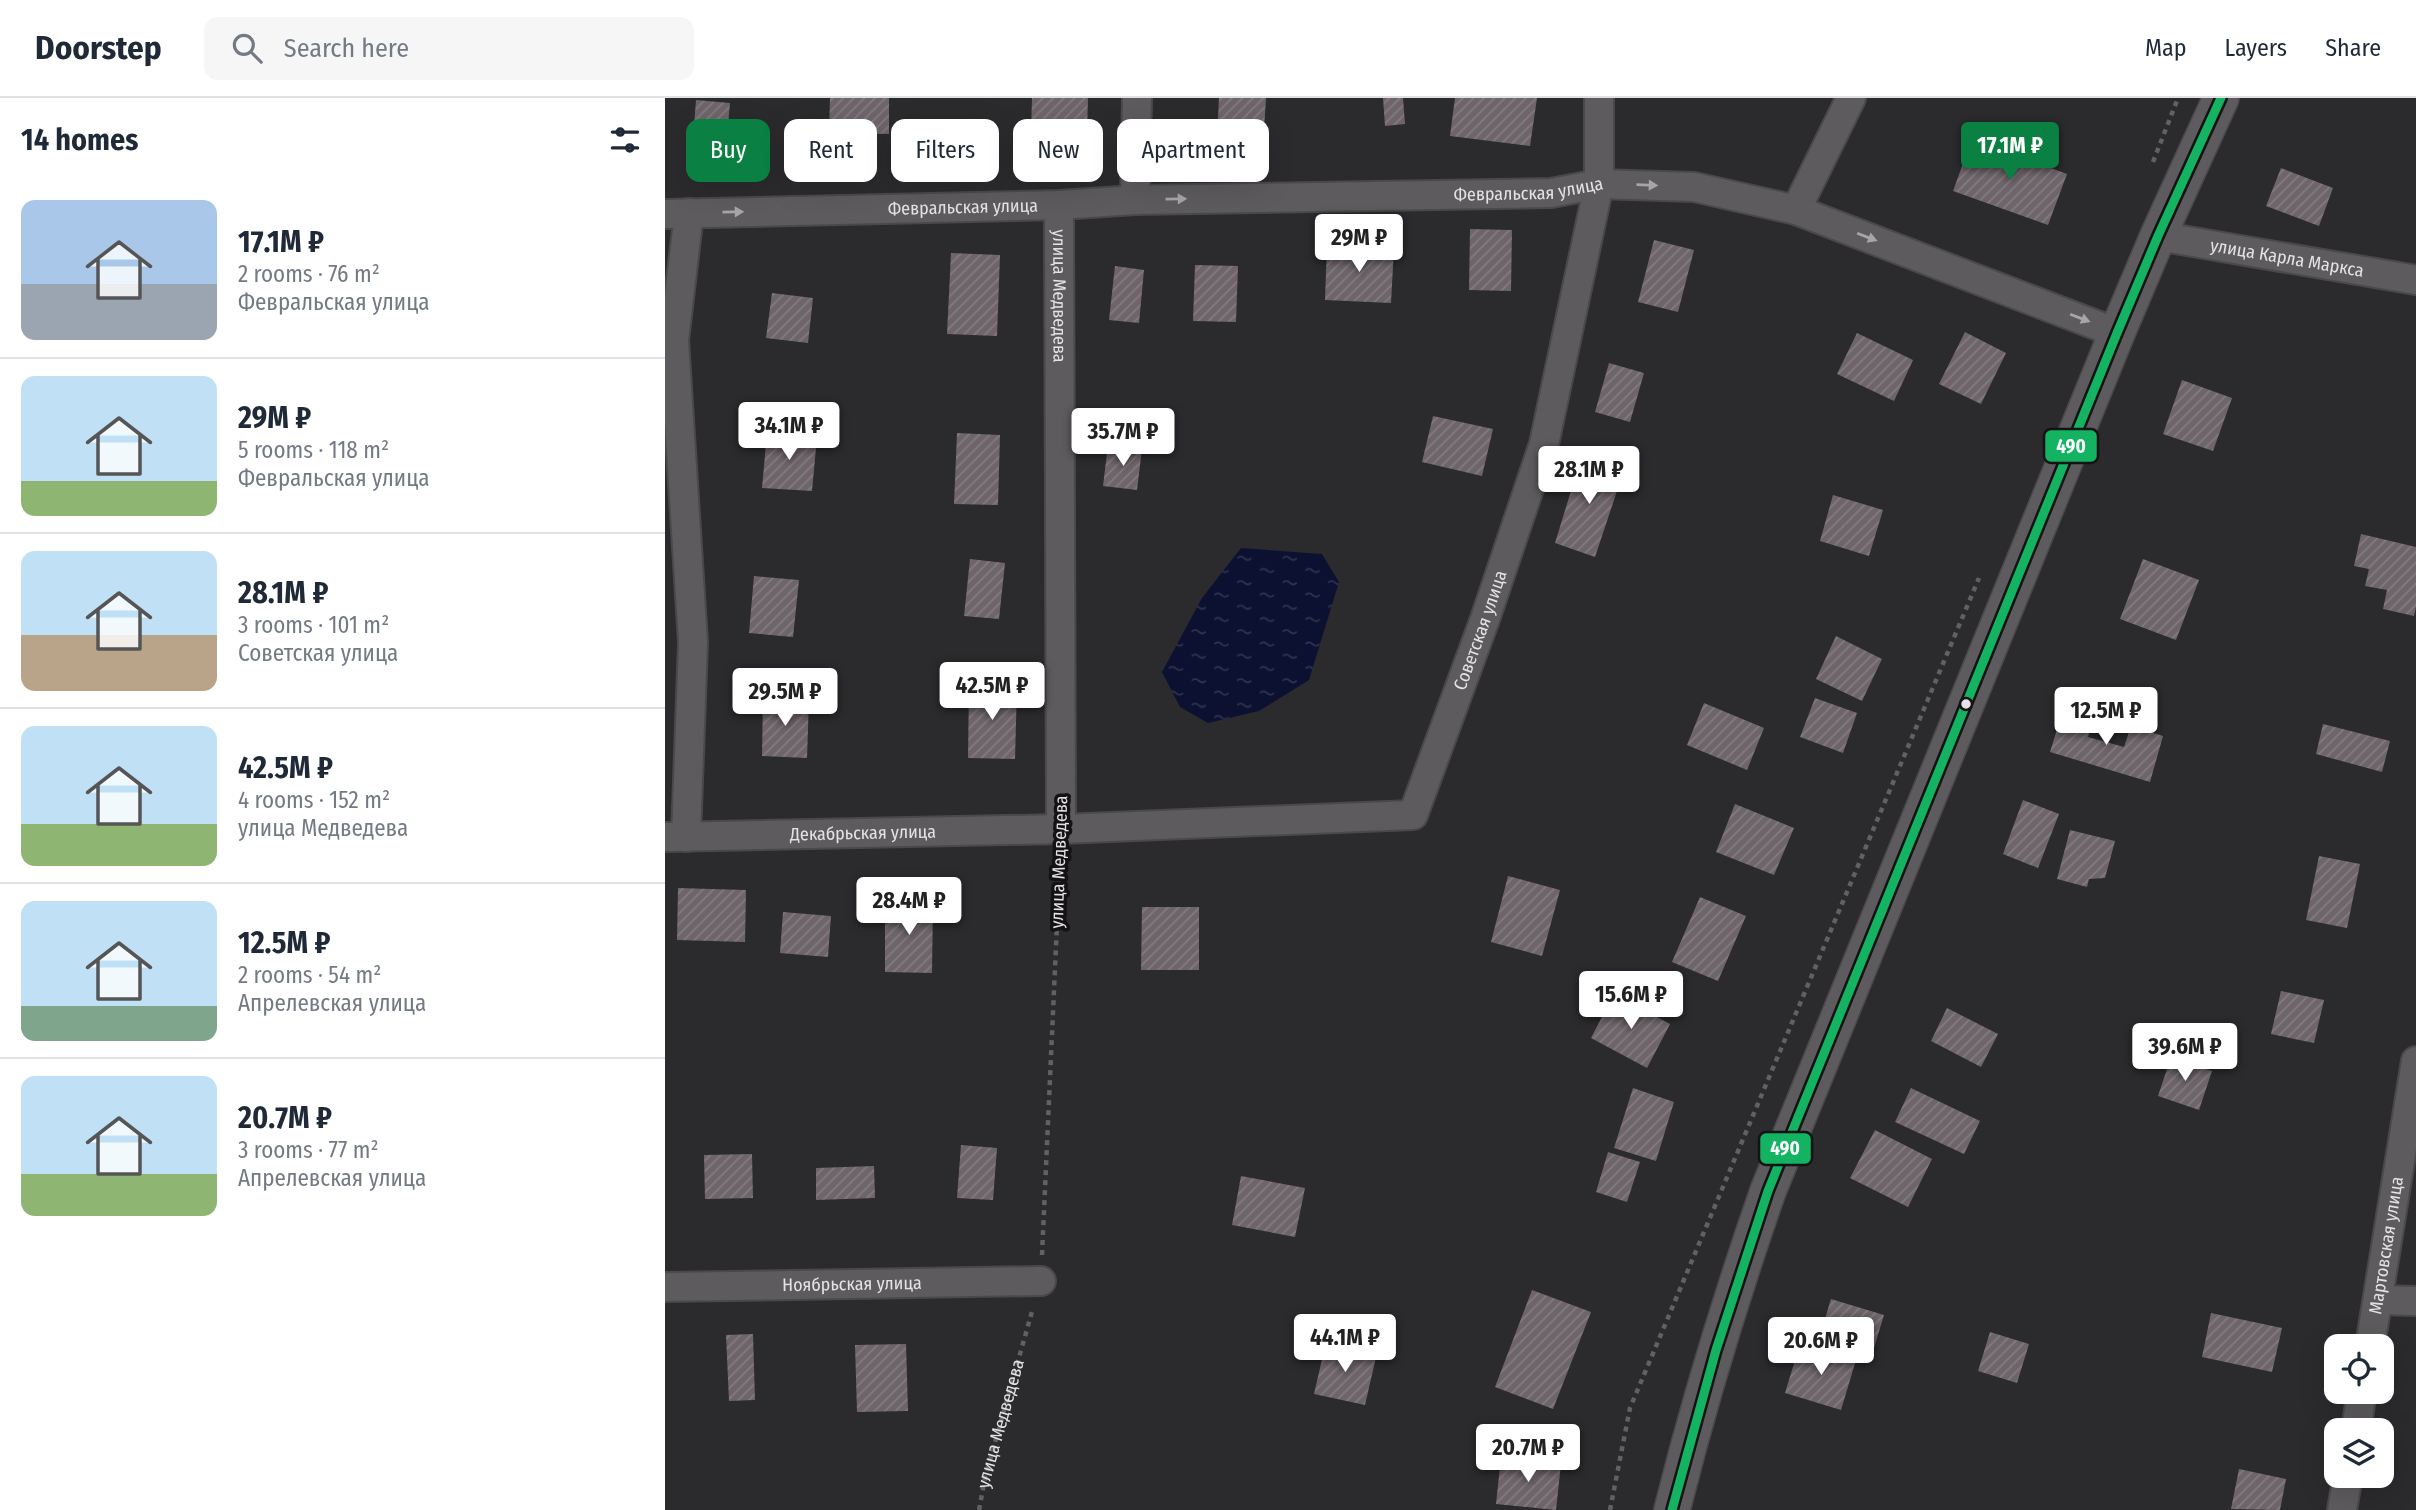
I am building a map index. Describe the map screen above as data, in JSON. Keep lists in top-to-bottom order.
{
  "streets": {
    "street": [
      "Февральская улица",
      "улица Карла Маркса",
      "улица Медведева",
      "Советская улица",
      "Декабрьская улица",
      "Мартовская улица",
      "Ноябрьская улица"
    ]
  },
  "crossings": [
    ["Февральская улица", "улица Медведева"],
    ["Февральская улица", "Советская улица"],
    ["улица Медведева", "Советская улица"],
    ["улица Медведева", "Декабрьская улица"],
    ["улица Медведева", "Ноябрьская улица"],
    ["Советская улица", "Декабрьская улица"]
  ],
  "one_way": ["Февральская улица"],
  "lines": ["transit line 490"],
  "page": {
    "header": "Doorstep",
    "search": "Search here",
    "nav": ["Map", "Layers", "Share"],
    "heading": "14 homes",
    "chip": [
      "Buy",
      "Rent",
      "Filters",
      "New",
      "Apartment"
    ],
    "price": [
      "17.1M ₽",
      "29M ₽",
      "34.1M ₽",
      "35.7M ₽",
      "28.1M ₽",
      "42.5M ₽",
      "29.5M ₽",
      "12.5M ₽",
      "28.4M ₽",
      "15.6M ₽",
      "39.6M ₽",
      "44.1M ₽",
      "20.6M ₽",
      "20.7M ₽"
    ],
    "list": [
      {
        "name": "17.1M ₽",
        "note": "2 rooms · 76 m² · Февральская улица"
      },
      {
        "name": "29M ₽",
        "note": "5 rooms · 118 m² · Февральская улица"
      },
      {
        "name": "28.1M ₽",
        "note": "3 rooms · 101 m² · Советская улица"
      },
      {
        "name": "42.5M ₽",
        "note": "4 rooms · 152 m² · улица Медведева"
      },
      {
        "name": "12.5M ₽",
        "note": "2 rooms · 54 m² · Апрелевская улица"
      },
      {
        "name": "20.7M ₽",
        "note": "3 rooms · 77 m² · Апрелевская улица"
      }
    ]
  }
}
